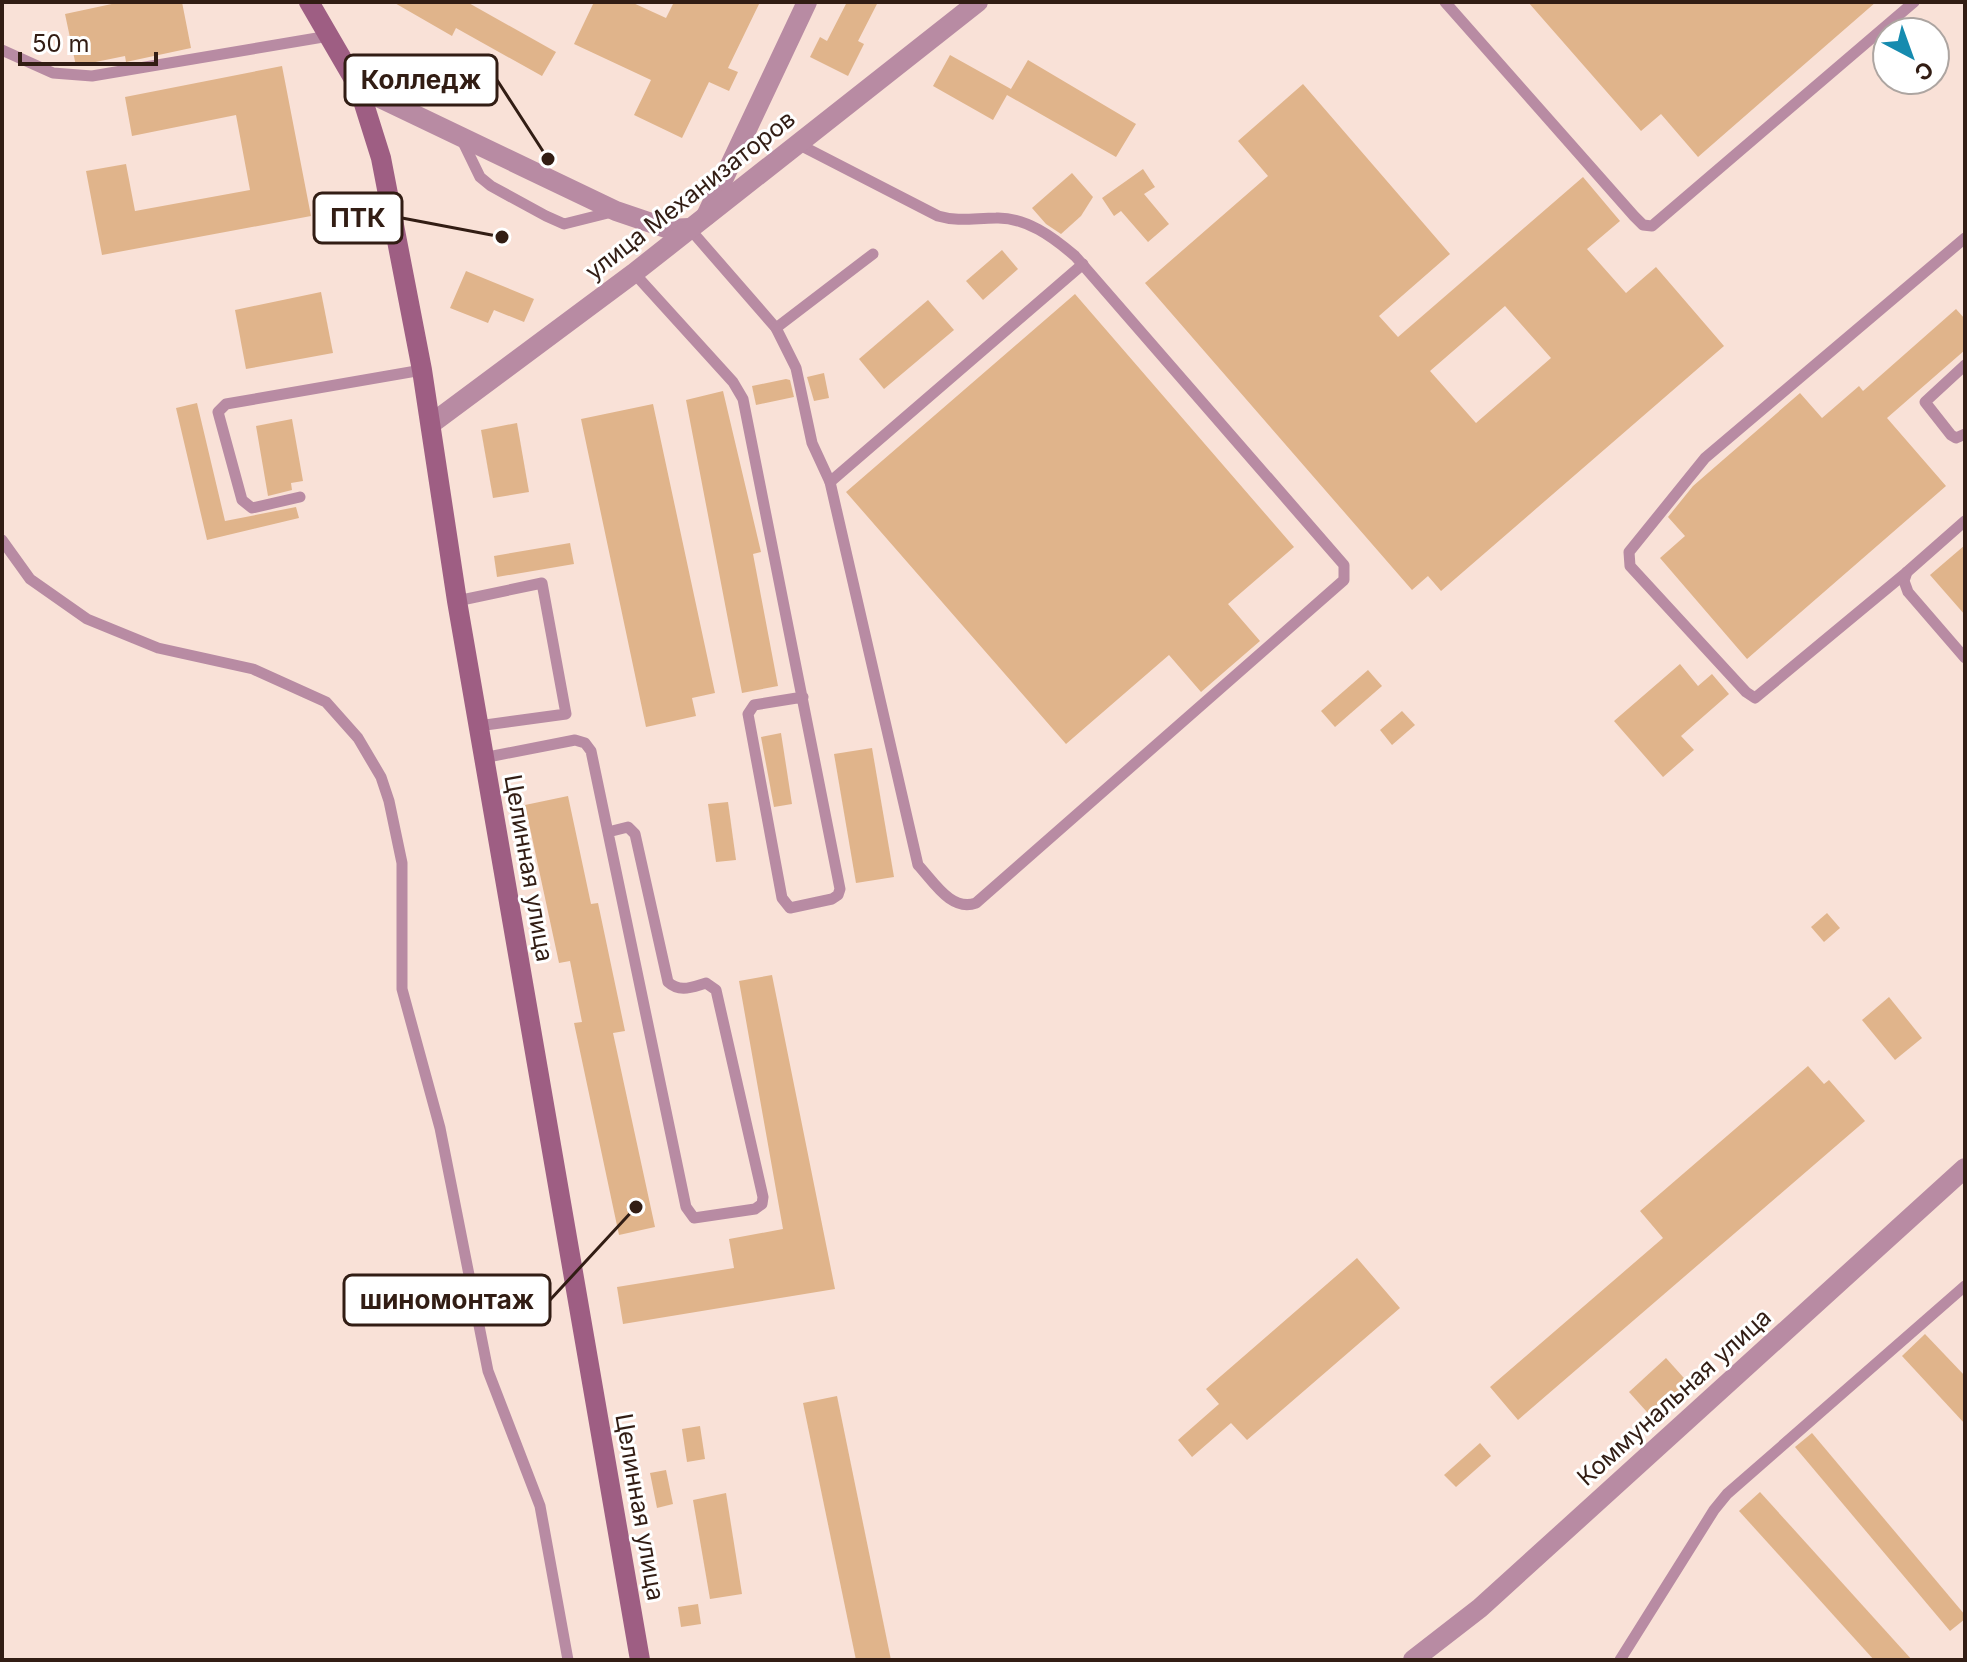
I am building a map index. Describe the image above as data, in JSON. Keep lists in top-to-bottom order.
{
  "streets": {
    "main road": ["Целинная улица"],
    "street": ["улица Механизаторов", "Коммунальная улица"]
  },
  "crossings": [
    ["улица Механизаторов", "Целинная улица"]
  ],
  "places": ["Колледж", "ПТК", "шиномонтаж"],
  "scale_bar": "50 m",
  "north": "bottom right"
}
